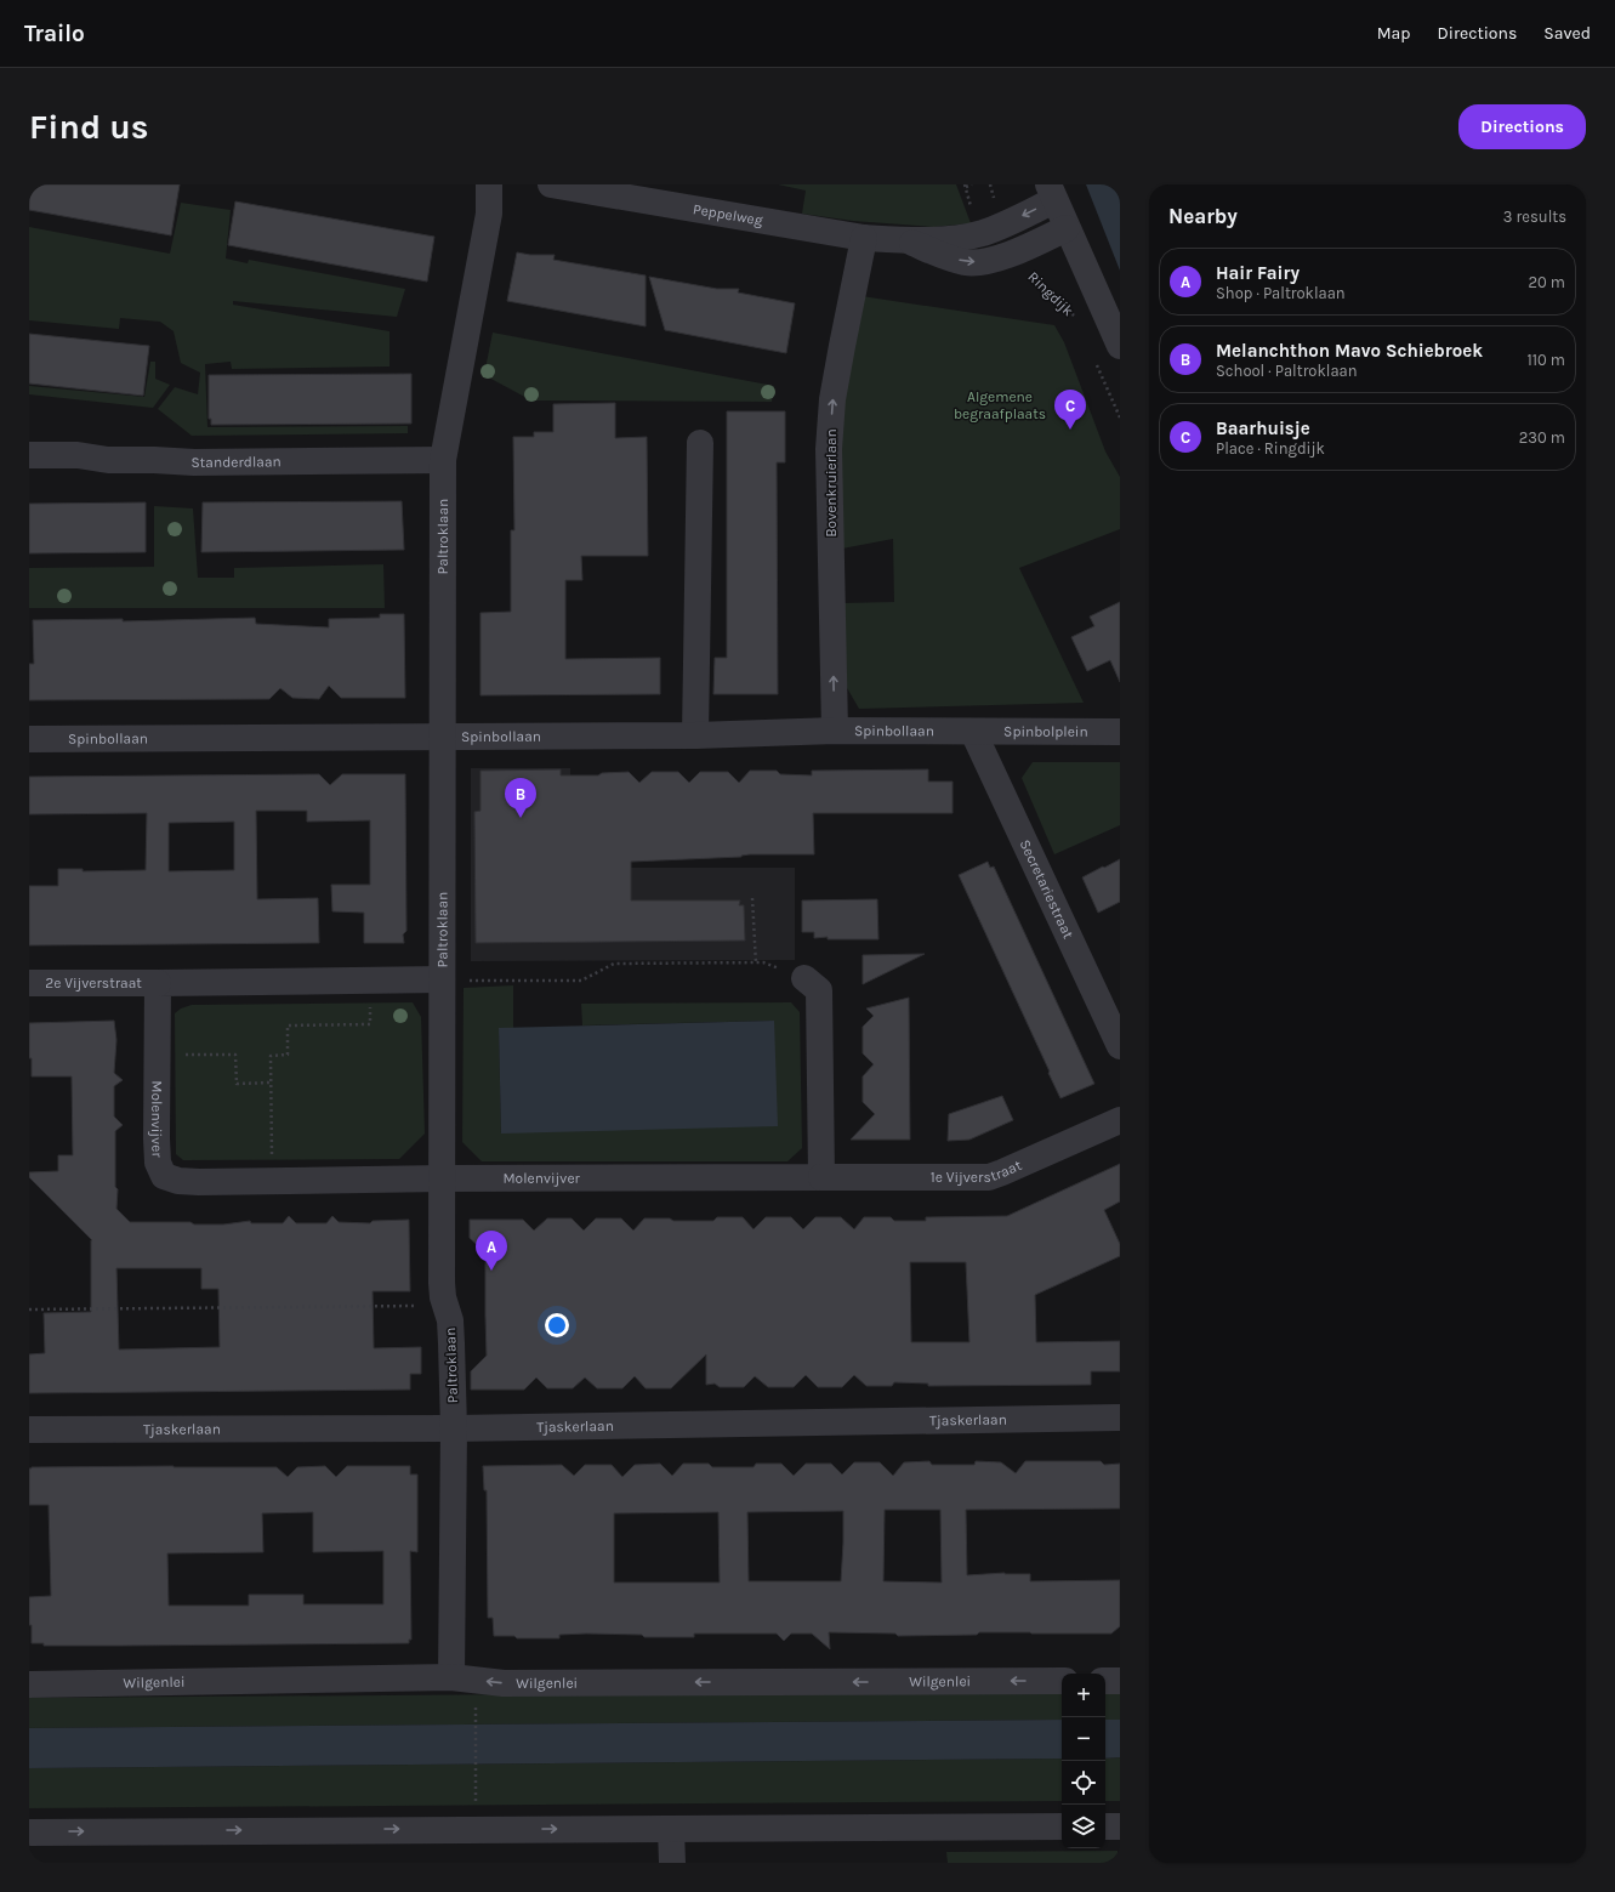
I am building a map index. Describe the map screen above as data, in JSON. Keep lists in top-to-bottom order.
{
  "streets": {
    "street": [
      "Peppelweg",
      "Standerdlaan",
      "Bovenkruierlaan",
      "Paltroklaan",
      "Spinbollaan",
      "Spinbolplein",
      "Secretariestraat",
      "2e Vijverstraat",
      "Molenvijver",
      "1e Vijverstraat",
      "Tjaskerlaan",
      "Wilgenlei"
    ],
    "path": ["Ringdijk"]
  },
  "crossings": [
    ["Peppelweg", "Ringdijk"],
    ["Peppelweg", "Bovenkruierlaan"],
    ["Standerdlaan", "Paltroklaan"],
    ["Bovenkruierlaan", "Spinbollaan"],
    ["Paltroklaan", "Spinbollaan"],
    ["Paltroklaan", "Molenvijver"],
    ["Paltroklaan", "Tjaskerlaan"],
    ["Paltroklaan", "Wilgenlei"],
    ["Spinbollaan", "Spinbolplein"],
    ["Spinbollaan", "Secretariestraat"],
    ["Spinbolplein", "Secretariestraat"],
    ["2e Vijverstraat", "Molenvijver"],
    ["Molenvijver", "1e Vijverstraat"]
  ],
  "parks": ["Algemene begraafplaats"],
  "page": {
    "header": "Trailo",
    "nav": ["Map", "Directions", "Saved"],
    "buttons": "Directions",
    "title": "Find us",
    "heading": ["Nearby", "3 results"],
    "list": [
      {
        "mark": "A",
        "name": "Hair Fairy",
        "note": "Shop · Paltroklaan",
        "value": "20 m"
      },
      {
        "mark": "B",
        "name": "Melanchthon Mavo Schiebroek",
        "note": "School · Paltroklaan",
        "value": "110 m"
      },
      {
        "mark": "C",
        "name": "Baarhuisje",
        "note": "Place · Ringdijk",
        "value": "230 m"
      }
    ],
    "pins": ["C", "B", "A"],
    "map_buttons": ["+", "−"]
  }
}
